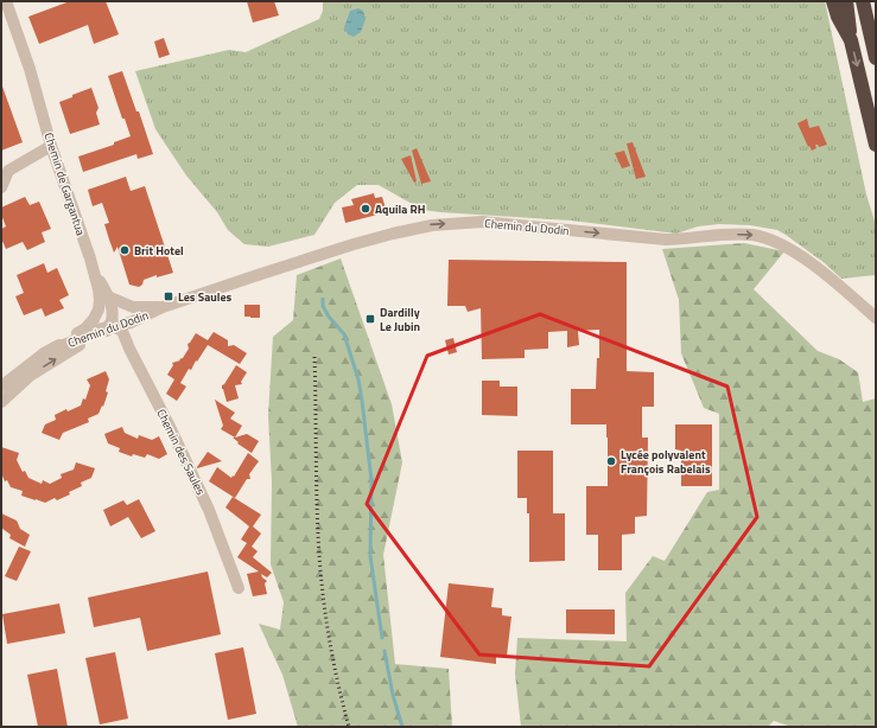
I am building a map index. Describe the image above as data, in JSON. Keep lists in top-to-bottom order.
{
  "streets": {
    "street": ["Chemin de Gargantua", "Chemin du Dodin", "Chemin des Saules"]
  },
  "crossings": [
    ["Chemin de Gargantua", "Chemin des Saules"],
    ["Chemin du Dodin", "Chemin des Saules"]
  ],
  "one_way": ["Chemin du Dodin"],
  "places": {
    "other": ["Aquila RH", "Brit Hotel", "Lycée polyvalent François Rabelais"],
    "transit": ["Les Saules", "Dardilly Le Jubin"]
  }
}
